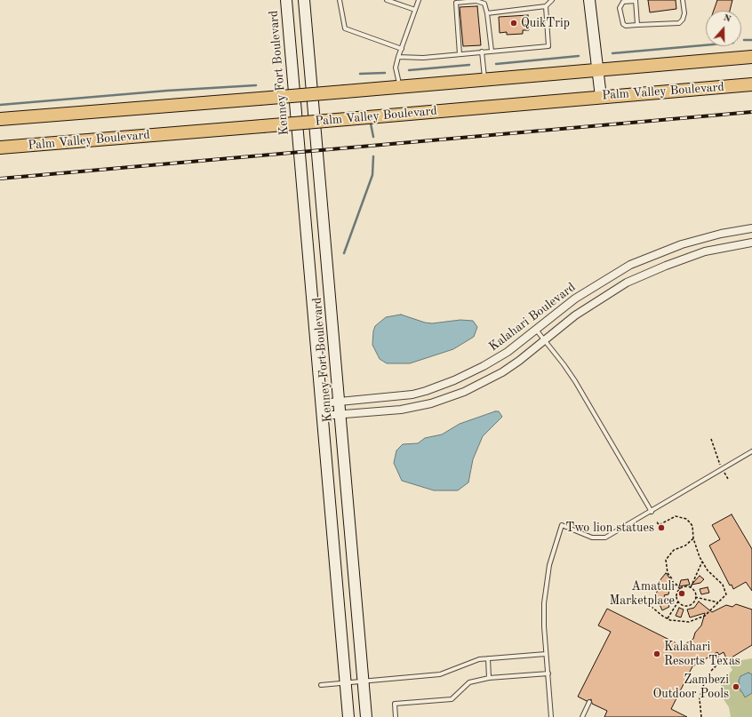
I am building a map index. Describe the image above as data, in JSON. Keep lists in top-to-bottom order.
{
  "streets": {
    "highway": ["Palm Valley Boulevard"],
    "main road": ["Kenney Fort Boulevard"],
    "street": ["Kalahari Boulevard"]
  },
  "crossings": [
    ["Kenney Fort Boulevard", "Kalahari Boulevard"]
  ],
  "places": [
    "QuikTrip",
    "Two lion statues",
    "Amatuli Marketplace",
    "Kalahari Resorts Texas",
    "Zambezi Outdoor Pools"
  ],
  "north": "top"
}
